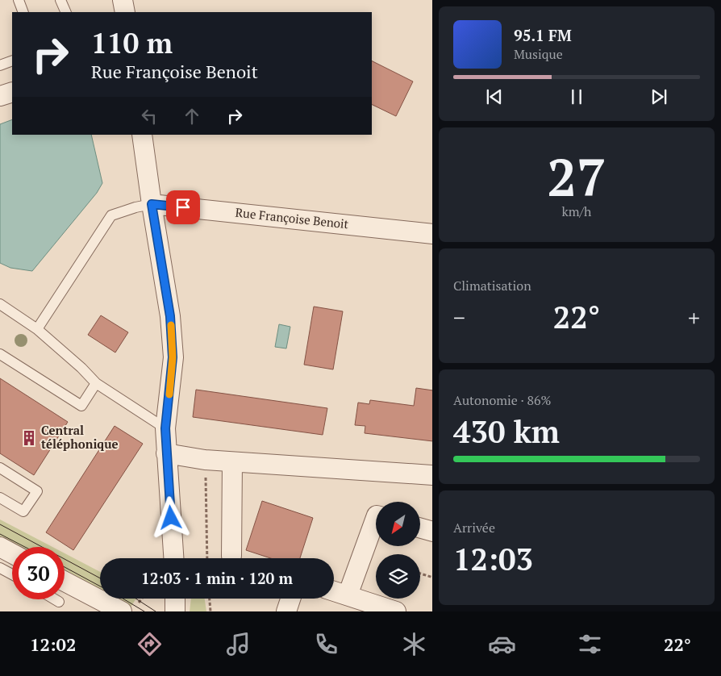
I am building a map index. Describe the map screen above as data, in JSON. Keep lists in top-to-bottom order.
{
  "streets": {
    "street": ["Rue Françoise Benoit"]
  },
  "places": {
    "building": ["Central téléphonique"]
  },
  "north": "bottom left",
  "page": {
    "turn": ["110 m", "Rue Françoise Benoit"],
    "song": ["95.1 FM", "Musique"],
    "tile": [
      ["27", "km/h"],
      "Climatisation",
      ["Autonomie · 86%", "430 km"],
      ["Arrivée", "12:03"]
    ],
    "heat": ["−", "22°", "+"],
    "limit": "30",
    "trip": "12:03 · 1 min · 120 m",
    "tabs": ["12:02", "22°"]
  }
}
